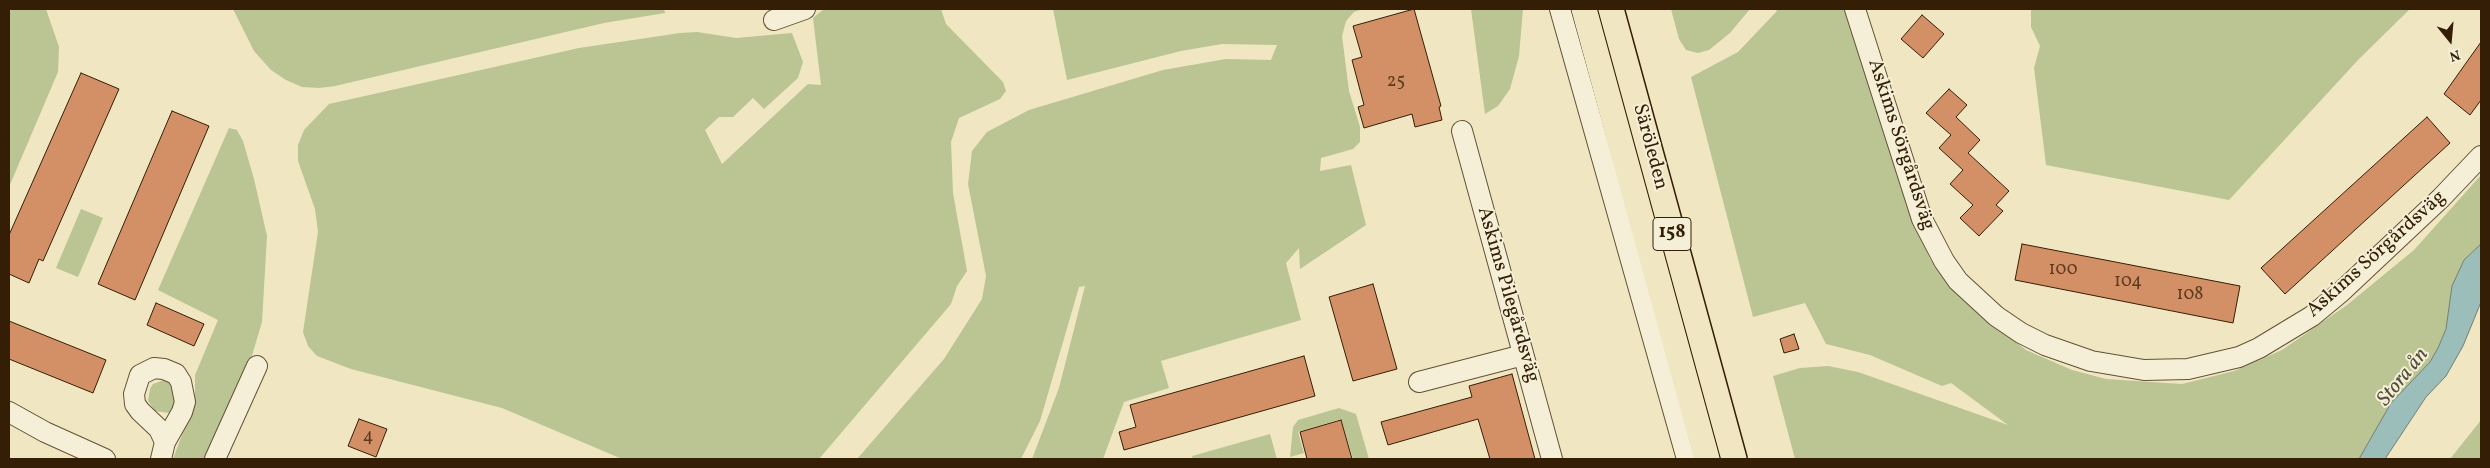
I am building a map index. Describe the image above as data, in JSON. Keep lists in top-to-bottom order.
{
  "streets": {
    "main road": ["Säröleden", "158"],
    "street": ["Askims Sörgårdsväg", "Askims Pilegårdsväg"]
  },
  "water": ["Stora ån"],
  "house_numbers": [
    "25",
    "100",
    "104",
    "108",
    "4"
  ],
  "north": "bottom"
}
